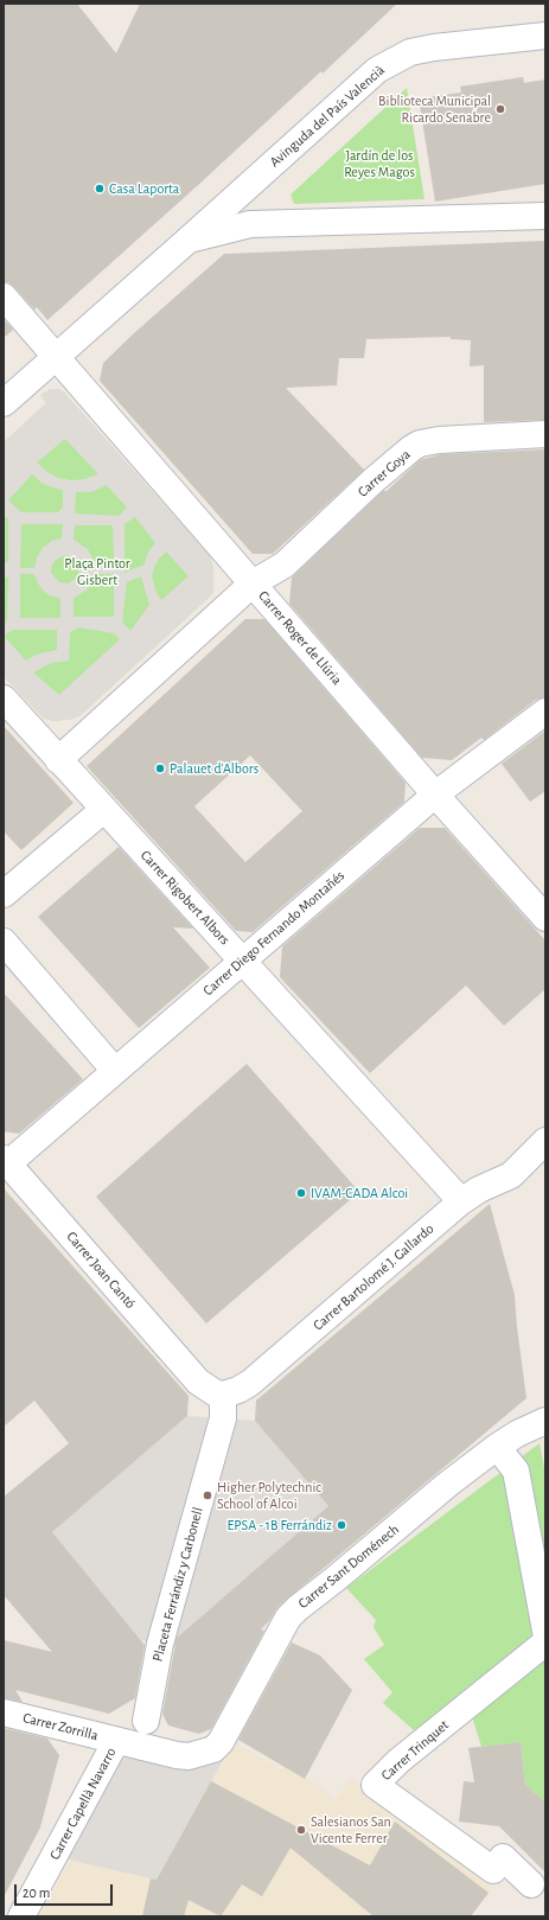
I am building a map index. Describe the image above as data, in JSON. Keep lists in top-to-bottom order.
{
  "streets": {
    "street": [
      "Avinguda del País Valencià",
      "Carrer Goya",
      "Carrer Roger de Llúria",
      "Carrer Rigobert Albors",
      "Carrer Diego Fernando Montañés",
      "Carrer Joan Cantó",
      "Carrer Bartolomé J. Gallardo",
      "Carrer Sant Doménech",
      "Placeta Ferrándiz y Carbonell",
      "Carrer Zorrilla",
      "Carrer Trinquet",
      "Carrer Capellà Navarro"
    ]
  },
  "crossings": [
    ["Avinguda del País Valencià", "Carrer Roger de Llúria"],
    ["Carrer Goya", "Carrer Roger de Llúria"],
    ["Carrer Roger de Llúria", "Carrer Diego Fernando Montañés"],
    ["Carrer Rigobert Albors", "Carrer Diego Fernando Montañés"],
    ["Carrer Rigobert Albors", "Carrer Bartolomé J. Gallardo"],
    ["Carrer Diego Fernando Montañés", "Carrer Joan Cantó"],
    ["Carrer Joan Cantó", "Carrer Bartolomé J. Gallardo"],
    ["Carrer Joan Cantó", "Placeta Ferrándiz y Carbonell"],
    ["Carrer Bartolomé J. Gallardo", "Placeta Ferrándiz y Carbonell"],
    ["Carrer Sant Doménech", "Carrer Zorrilla"],
    ["Carrer Sant Doménech", "Carrer Capellà Navarro"],
    ["Carrer Zorrilla", "Carrer Capellà Navarro"]
  ],
  "parks": ["Jardín de los Reyes Magos", "Plaça Pintor Gisbert"],
  "places": [
    "Biblioteca Municipal Ricardo Senabre",
    "Casa Laporta",
    "Palauet d'Albors",
    "IVAM-CADA Alcoi",
    "Higher Polytechnic School of Alcoi",
    "EPSA - 1B Ferrándiz",
    "Salesianos San Vicente Ferrer"
  ],
  "scale_bar": "20 m"
}
